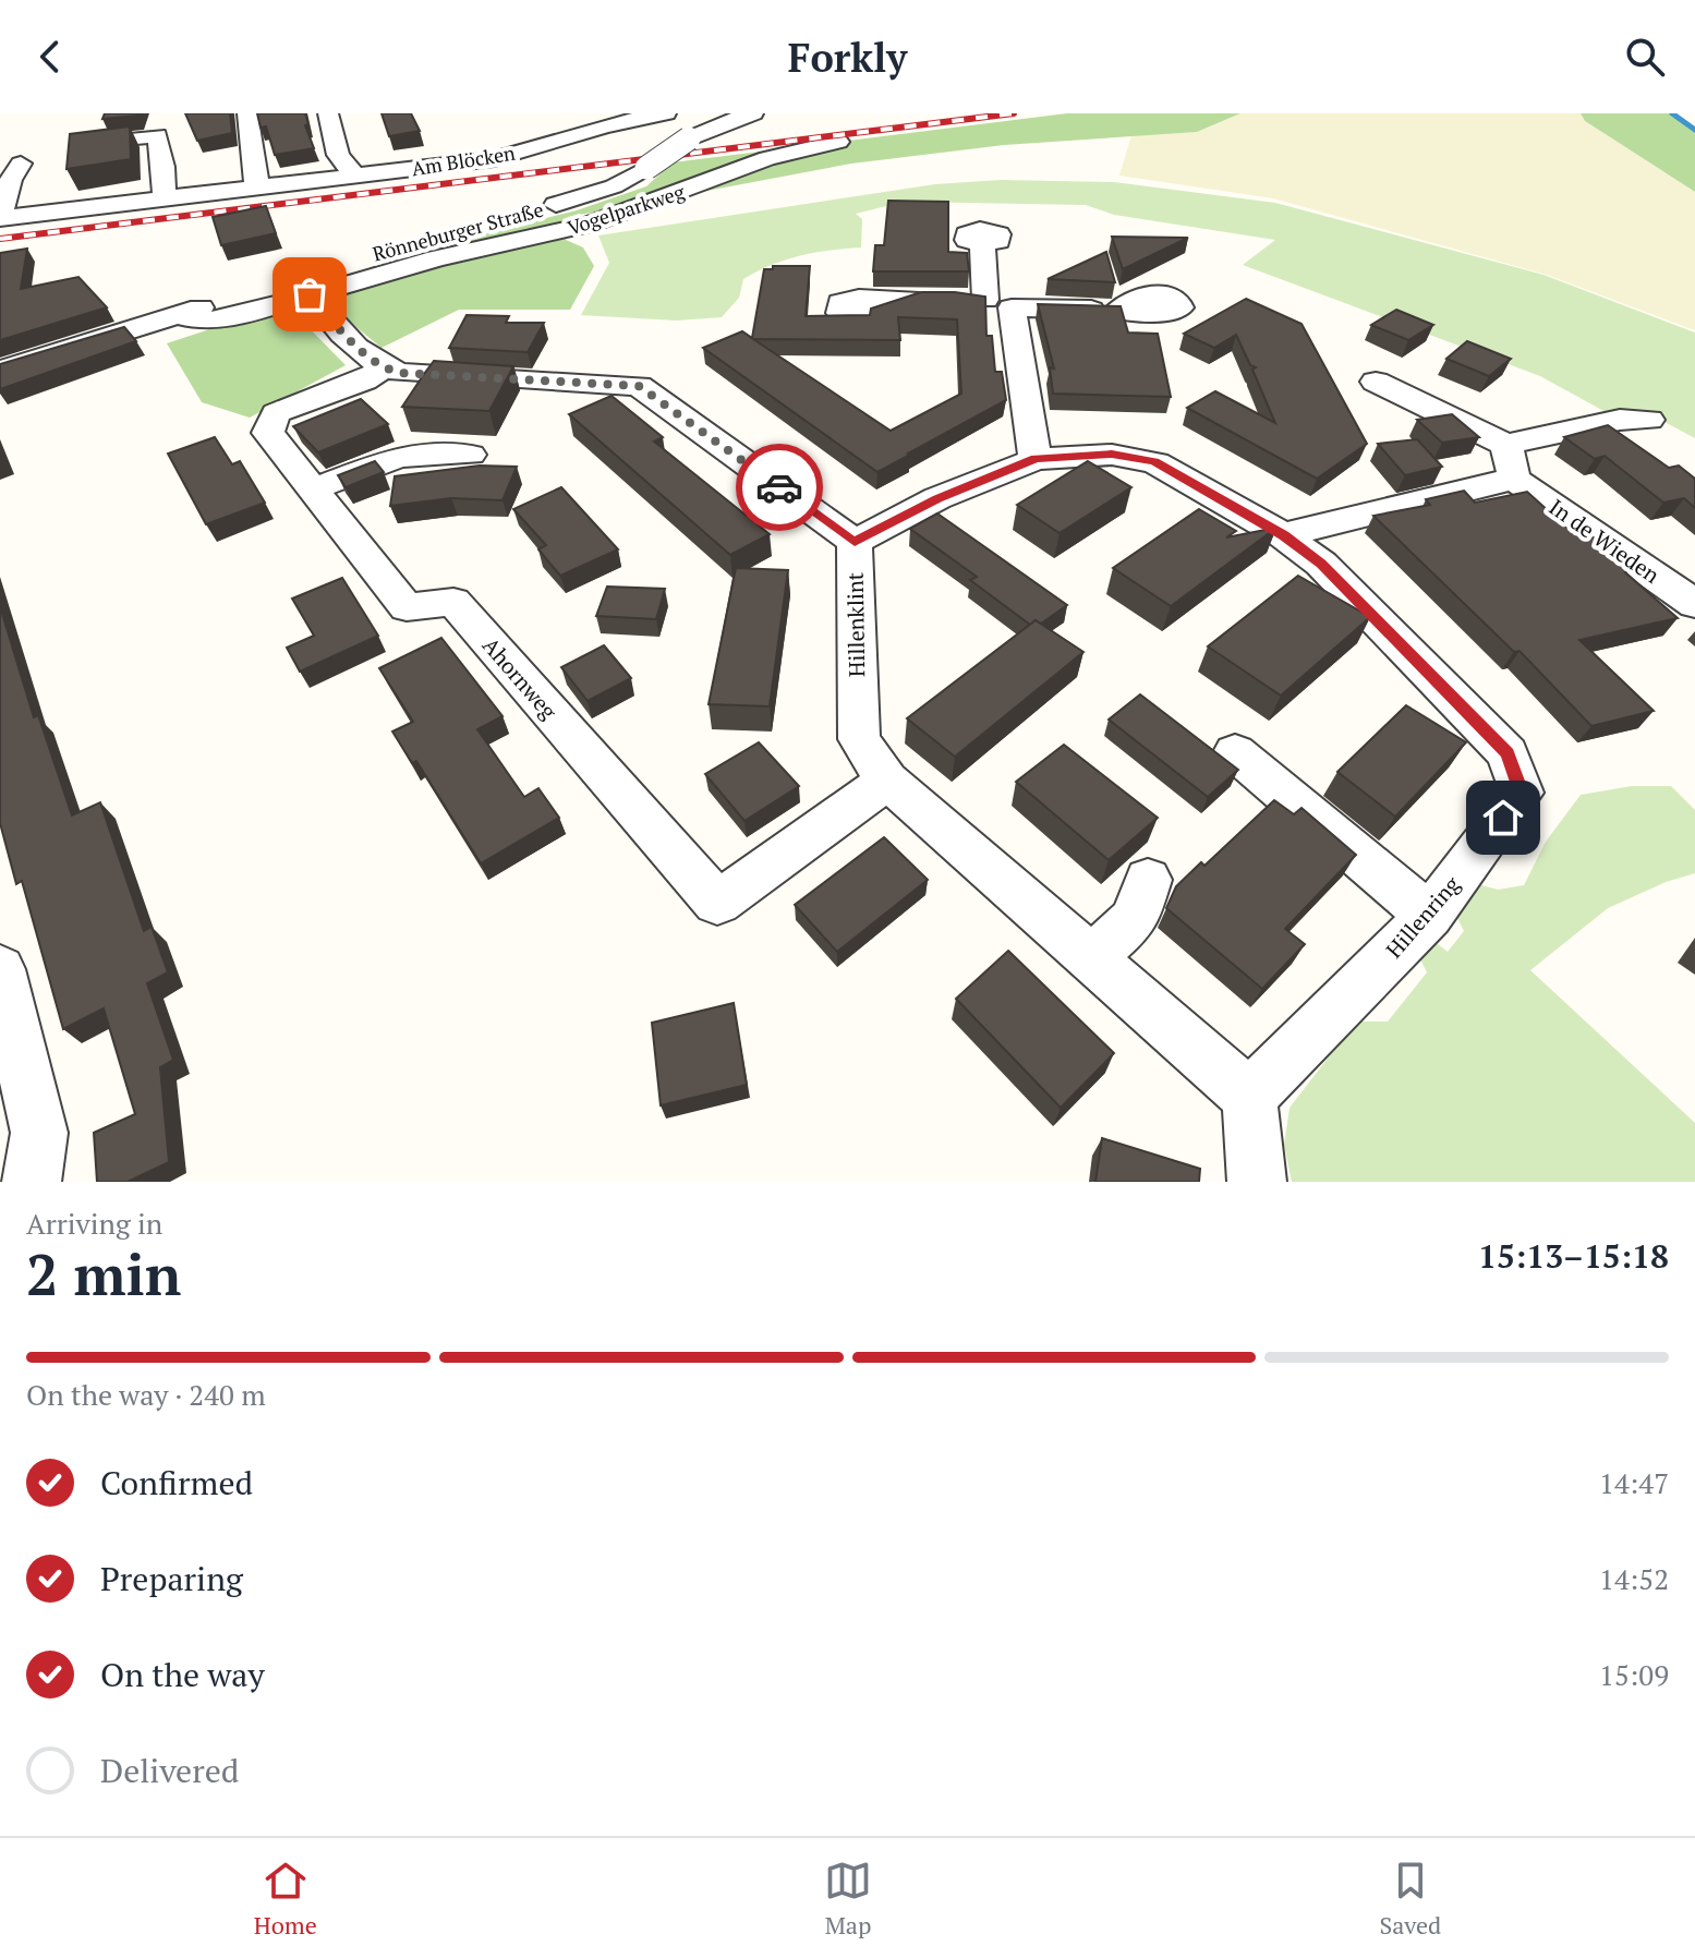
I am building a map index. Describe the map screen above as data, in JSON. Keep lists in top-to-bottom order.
{
  "streets": {
    "street": [
      "Am Blöcken",
      "Vogelparkweg",
      "Rönneburger Straße",
      "In de Wieden",
      "Hillenklint",
      "Ahornweg",
      "Hillenring"
    ]
  },
  "crossings": [
    ["Vogelparkweg", "Rönneburger Straße"],
    ["Hillenklint", "Ahornweg"],
    ["Hillenklint", "Hillenring"]
  ],
  "page": {
    "header": "Forkly",
    "heading": ["2 min", "Arriving in", "15:13–15:18"],
    "bar": "On the way · 240 m",
    "list": [
      ["Confirmed", "14:47"],
      ["Preparing", "14:52"],
      ["On the way", "15:09"],
      "Delivered"
    ],
    "tabs": ["Home", "Map", "Saved"]
  }
}
